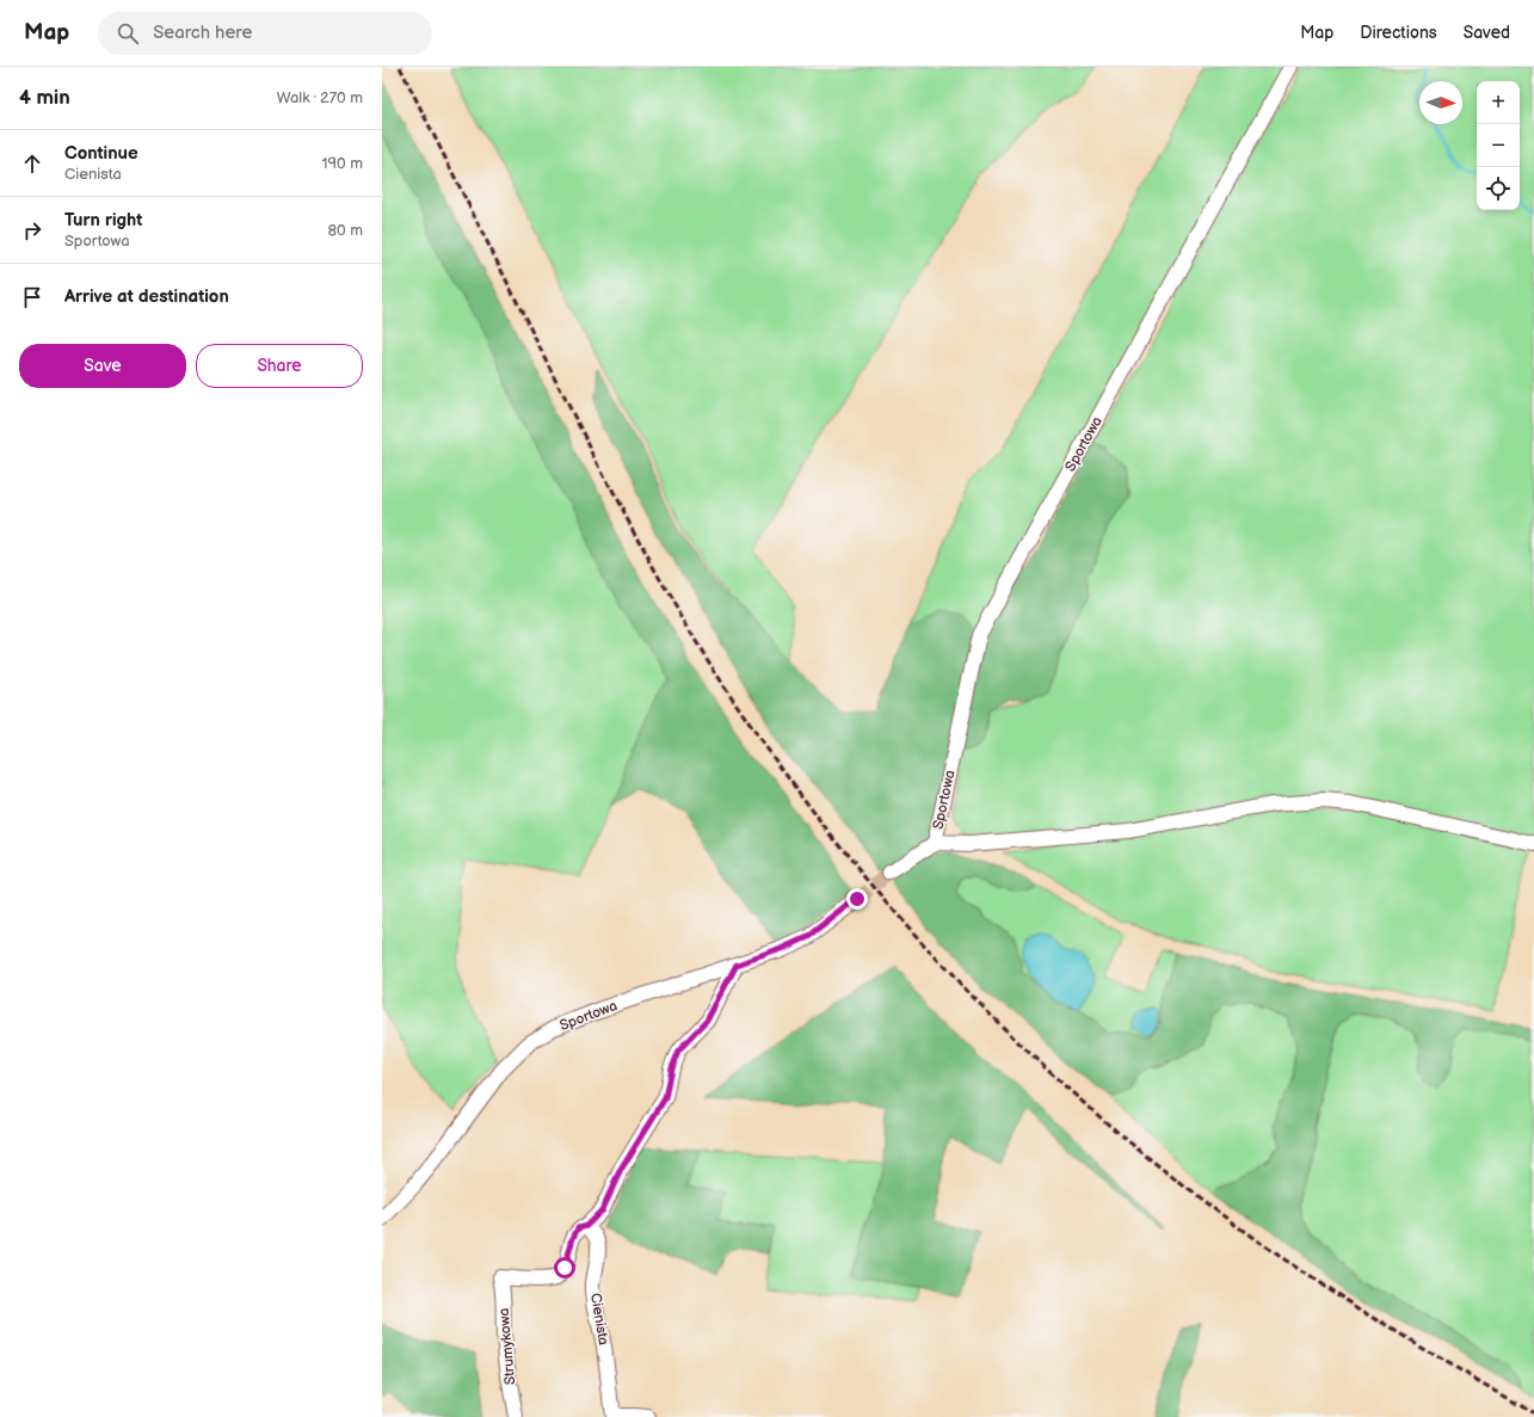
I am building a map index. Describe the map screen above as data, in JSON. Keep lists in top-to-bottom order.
{
  "streets": {
    "street": ["Sportowa", "Cienista", "Strumykowa"]
  },
  "crossings": [
    ["Cienista", "Strumykowa"]
  ],
  "north": "right",
  "page": {
    "header": "Map",
    "search": "Search here",
    "nav": ["Map", "Directions", "Saved"],
    "heading": ["4 min", "Walk · 270 m"],
    "map_buttons": ["+", "−"],
    "list": [
      ["Continue", "Cienista", "190 m"],
      ["Turn right", "Sportowa", "80 m"],
      "Arrive at destination"
    ],
    "buttons": ["Save", "Share"]
  }
}
